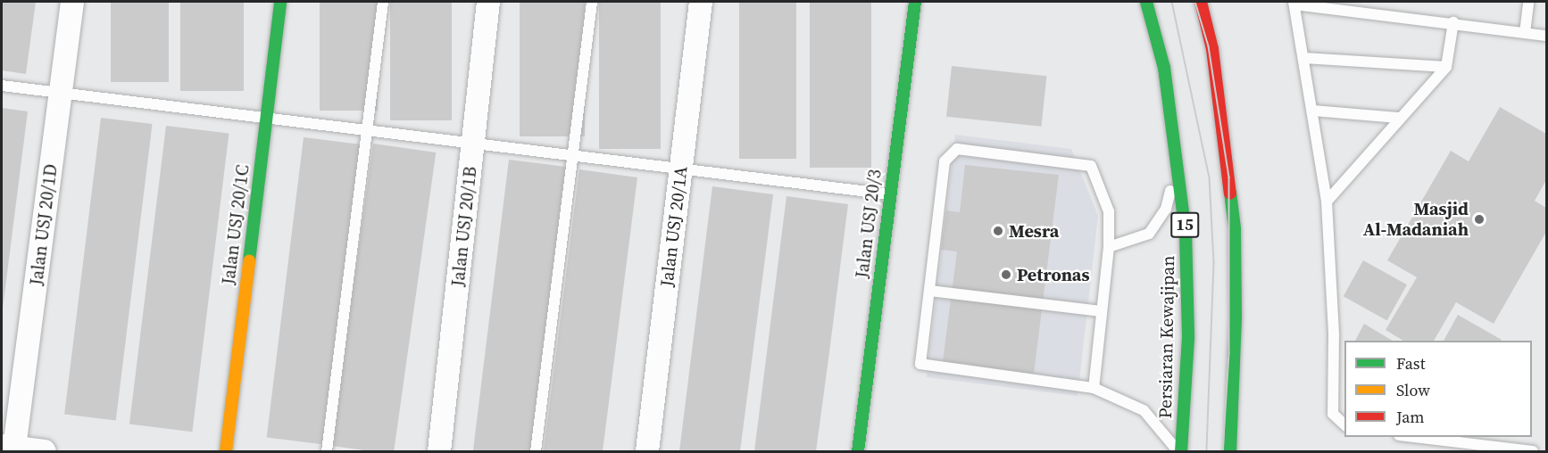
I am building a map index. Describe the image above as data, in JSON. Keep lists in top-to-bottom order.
{
  "streets": {
    "street": [
      "Jalan USJ 20/3",
      "Jalan USJ 20/1D",
      "Jalan USJ 20/1C",
      "15",
      "Jalan USJ 20/1B",
      "Jalan USJ 20/1A",
      "Persiaran Kewajipan"
    ]
  },
  "places": ["Masjid Al-Madaniah", "Mesra", "Petronas"],
  "legend": ["Fast", "Slow", "Jam"]
}
